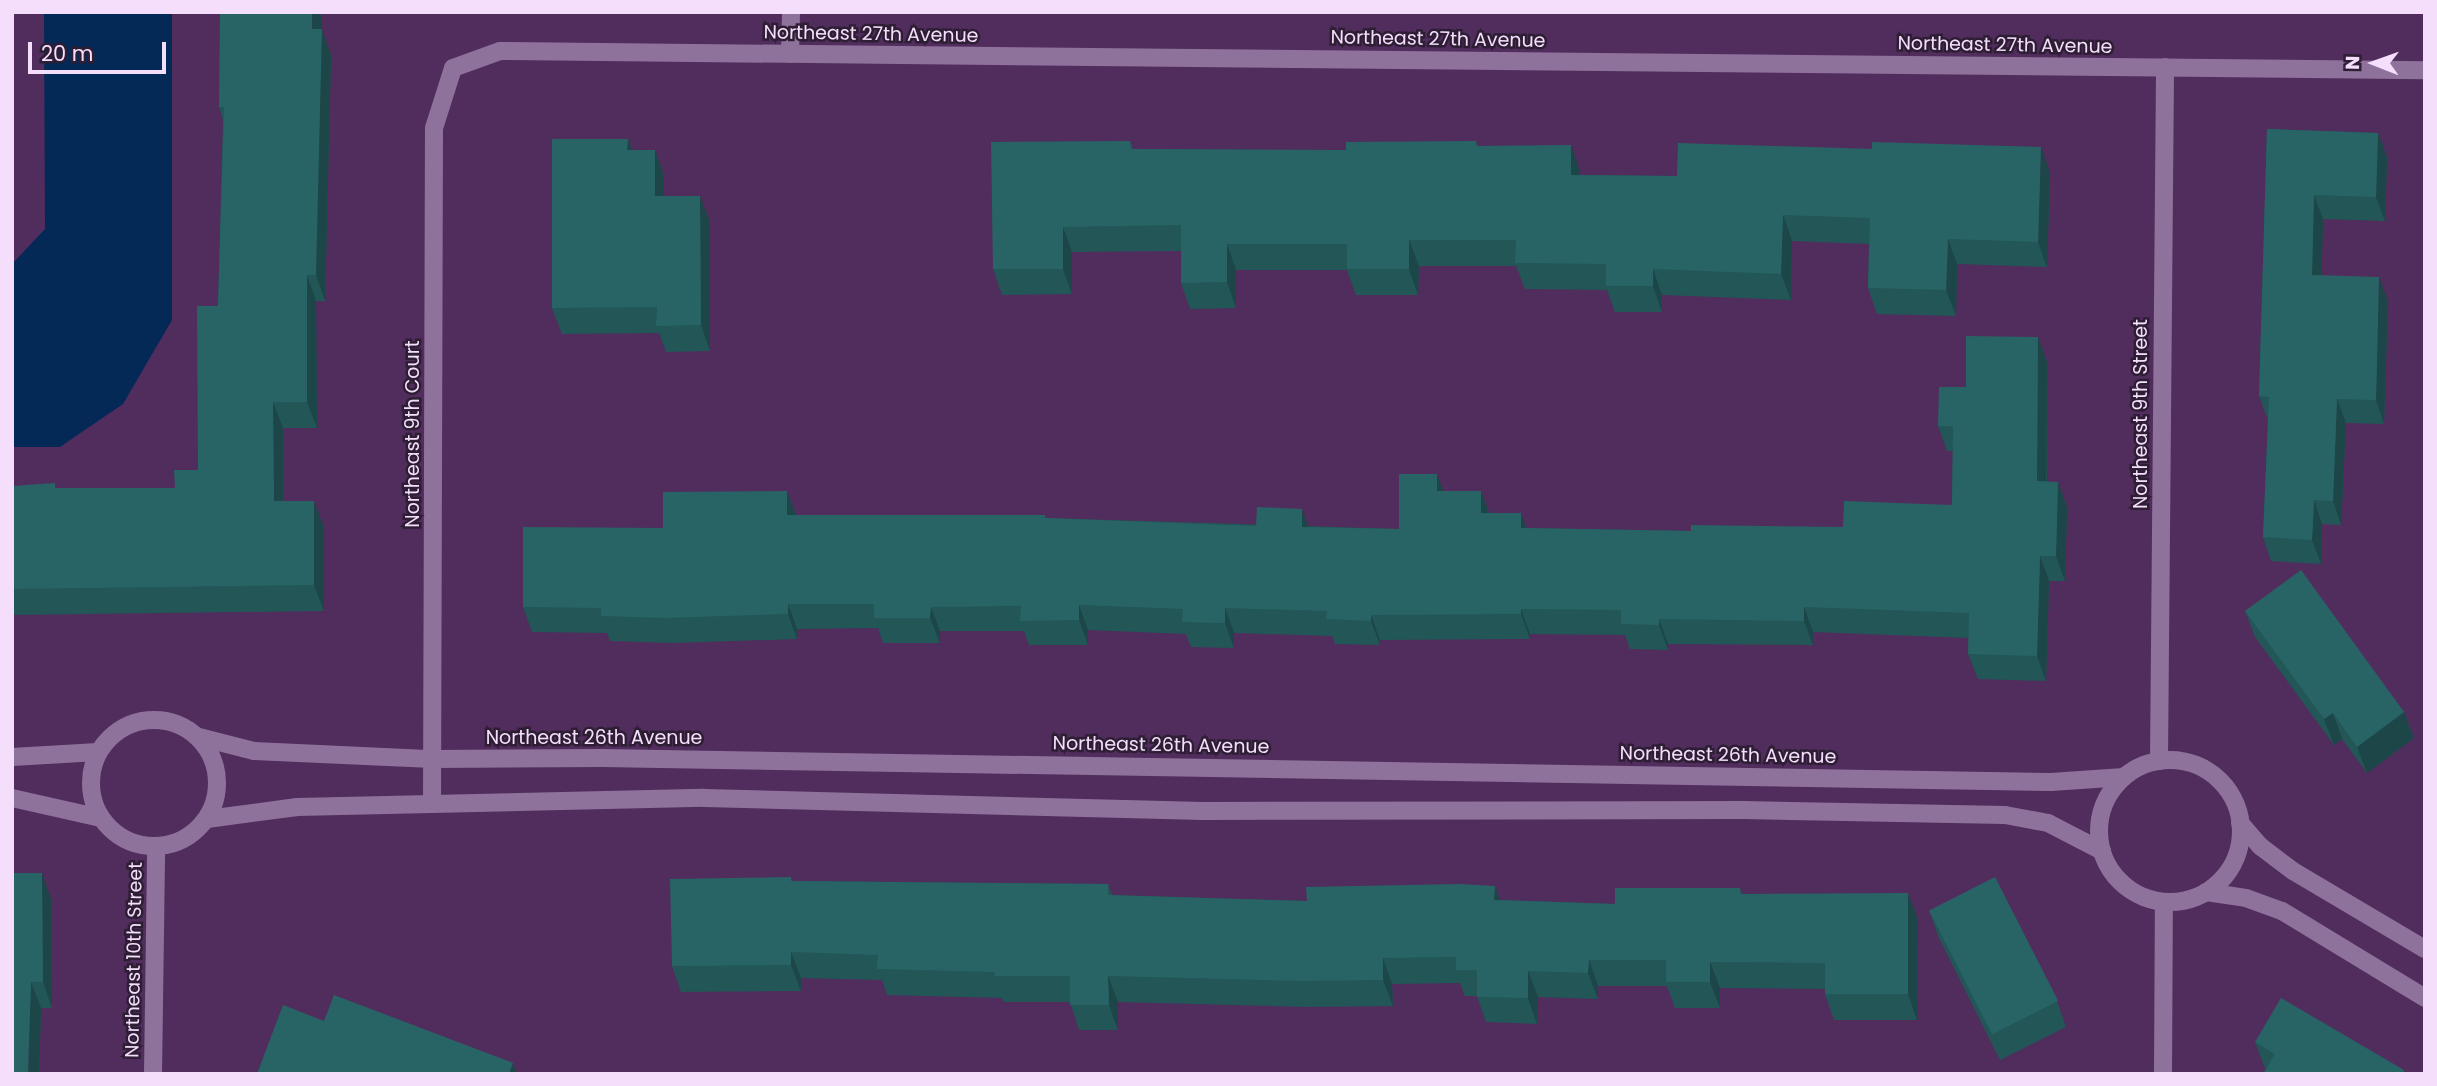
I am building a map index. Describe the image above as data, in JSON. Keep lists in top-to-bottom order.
{
  "streets": {
    "street": [
      "Northeast 27th Avenue",
      "Northeast 9th Street",
      "Northeast 9th Court",
      "Northeast 26th Avenue",
      "Northeast 10th Street"
    ]
  },
  "crossings": [
    ["Northeast 27th Avenue", "Northeast 9th Street"],
    ["Northeast 27th Avenue", "Northeast 9th Court"],
    ["Northeast 9th Street", "Northeast 26th Avenue"],
    ["Northeast 9th Court", "Northeast 26th Avenue"],
    ["Northeast 26th Avenue", "Northeast 10th Street"]
  ],
  "scale_bar": "20 m",
  "north": "left"
}
